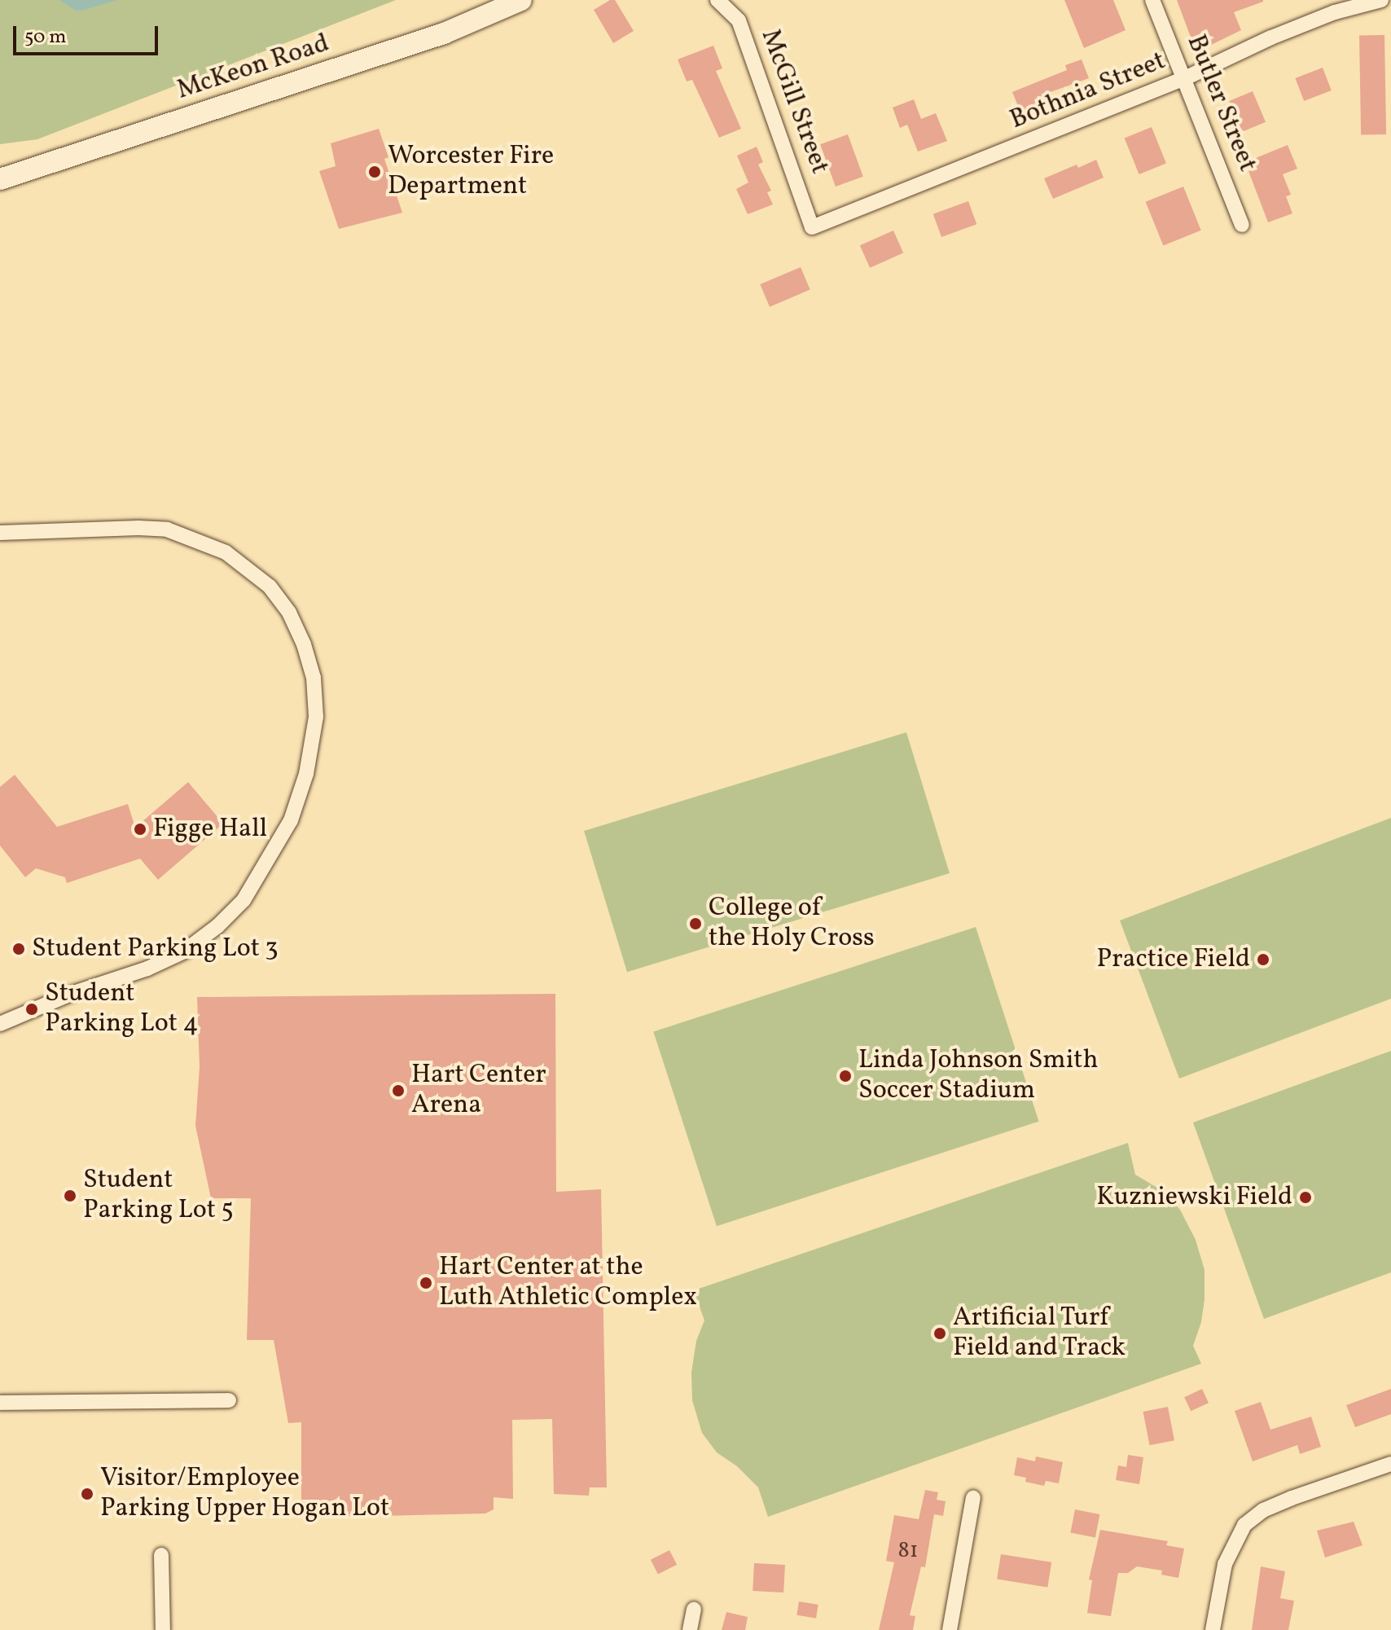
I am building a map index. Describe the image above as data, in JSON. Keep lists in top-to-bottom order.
{
  "streets": {
    "main road": ["McKeon Road"],
    "street": ["Bothnia Street", "McGill Street", "Butler Street"]
  },
  "crossings": [
    ["Bothnia Street", "McGill Street"],
    ["Bothnia Street", "Butler Street"]
  ],
  "places": [
    "Worcester Fire Department",
    "Figge Hall",
    "College of the Holy Cross",
    "Student Parking Lot 3",
    "Practice Field",
    "Student Parking Lot 4",
    "Linda Johnson Smith Soccer Stadium",
    "Hart Center Arena",
    "Student Parking Lot 5",
    "Kuzniewski Field",
    "Hart Center at the Luth Athletic Complex",
    "Artificial Turf Field and Track",
    "Visitor/Employee Parking Upper Hogan Lot"
  ],
  "house_numbers": ["81"],
  "scale_bar": "50 m"
}
